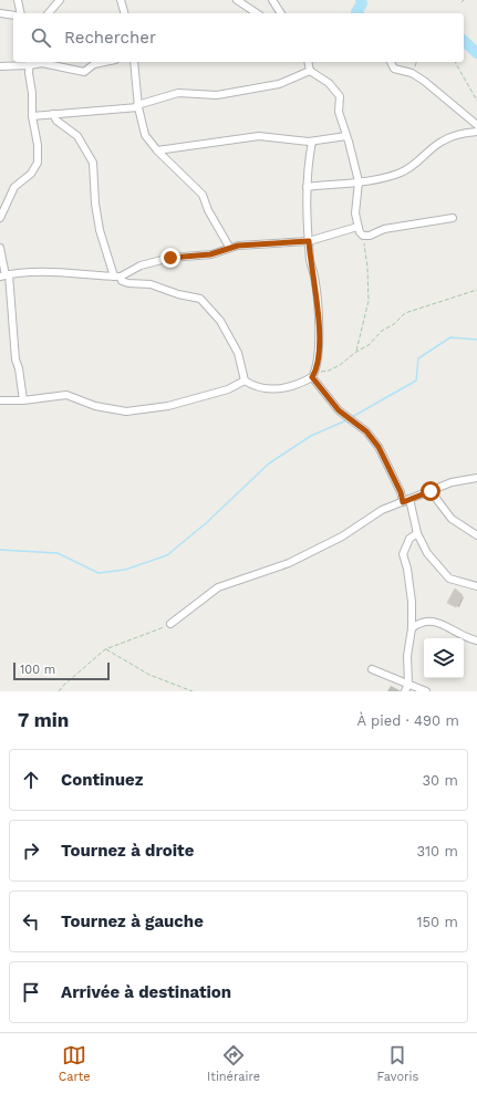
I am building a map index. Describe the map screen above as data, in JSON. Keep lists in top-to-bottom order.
{
  "scale_bar": "100 m",
  "page": {
    "search": "Rechercher",
    "scale": "100 m",
    "heading": ["7 min", "À pied · 490 m"],
    "list": [
      ["Continuez", "30 m"],
      ["Tournez à droite", "310 m"],
      ["Tournez à gauche", "150 m"],
      "Arrivée à destination"
    ],
    "nav": ["Carte", "Itinéraire", "Favoris"]
  }
}
